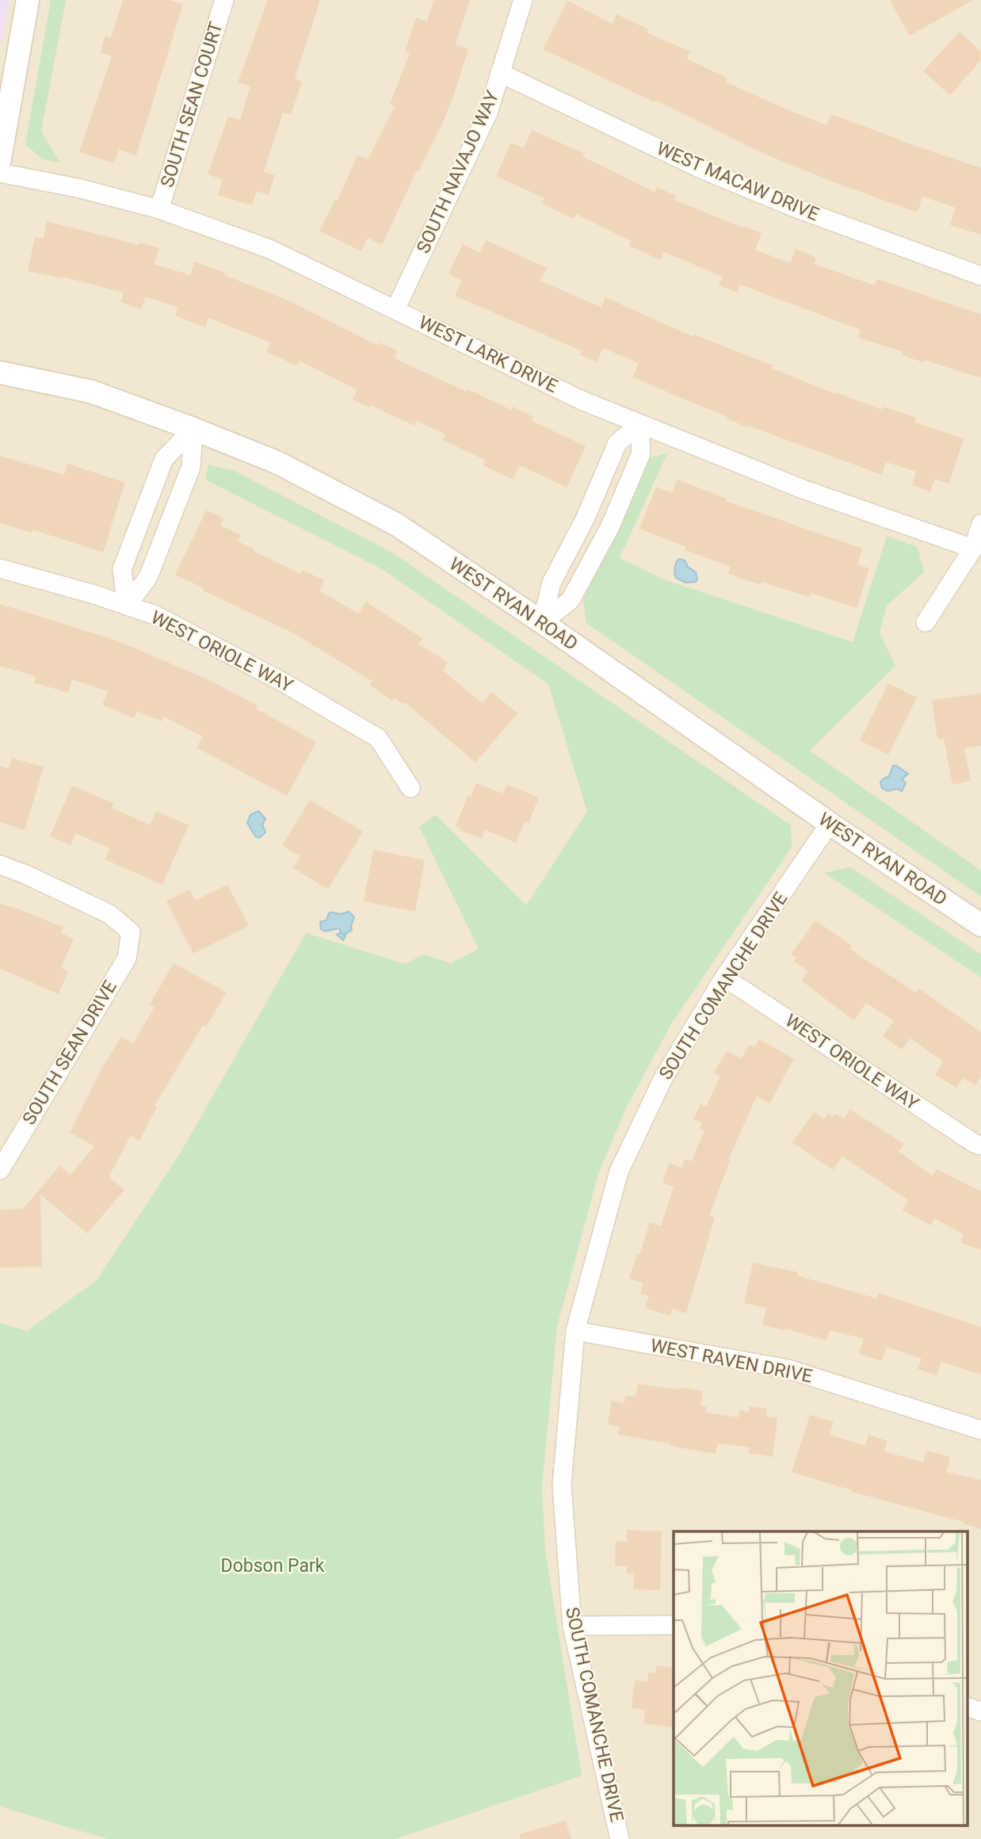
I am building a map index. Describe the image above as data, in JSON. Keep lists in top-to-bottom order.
{
  "streets": {
    "street": [
      "SOUTH SEAN COURT",
      "SOUTH NAVAJO WAY",
      "WEST MACAW DRIVE",
      "WEST LARK DRIVE",
      "WEST RYAN ROAD",
      "WEST ORIOLE WAY",
      "SOUTH COMANCHE DRIVE",
      "SOUTH SEAN DRIVE",
      "WEST RAVEN DRIVE"
    ]
  },
  "crossings": [
    ["SOUTH SEAN COURT", "WEST LARK DRIVE"],
    ["SOUTH NAVAJO WAY", "WEST MACAW DRIVE"],
    ["SOUTH NAVAJO WAY", "WEST LARK DRIVE"],
    ["WEST RYAN ROAD", "SOUTH COMANCHE DRIVE"],
    ["WEST ORIOLE WAY", "SOUTH COMANCHE DRIVE"],
    ["SOUTH COMANCHE DRIVE", "WEST RAVEN DRIVE"]
  ],
  "parks": ["Dobson Park"]
}
